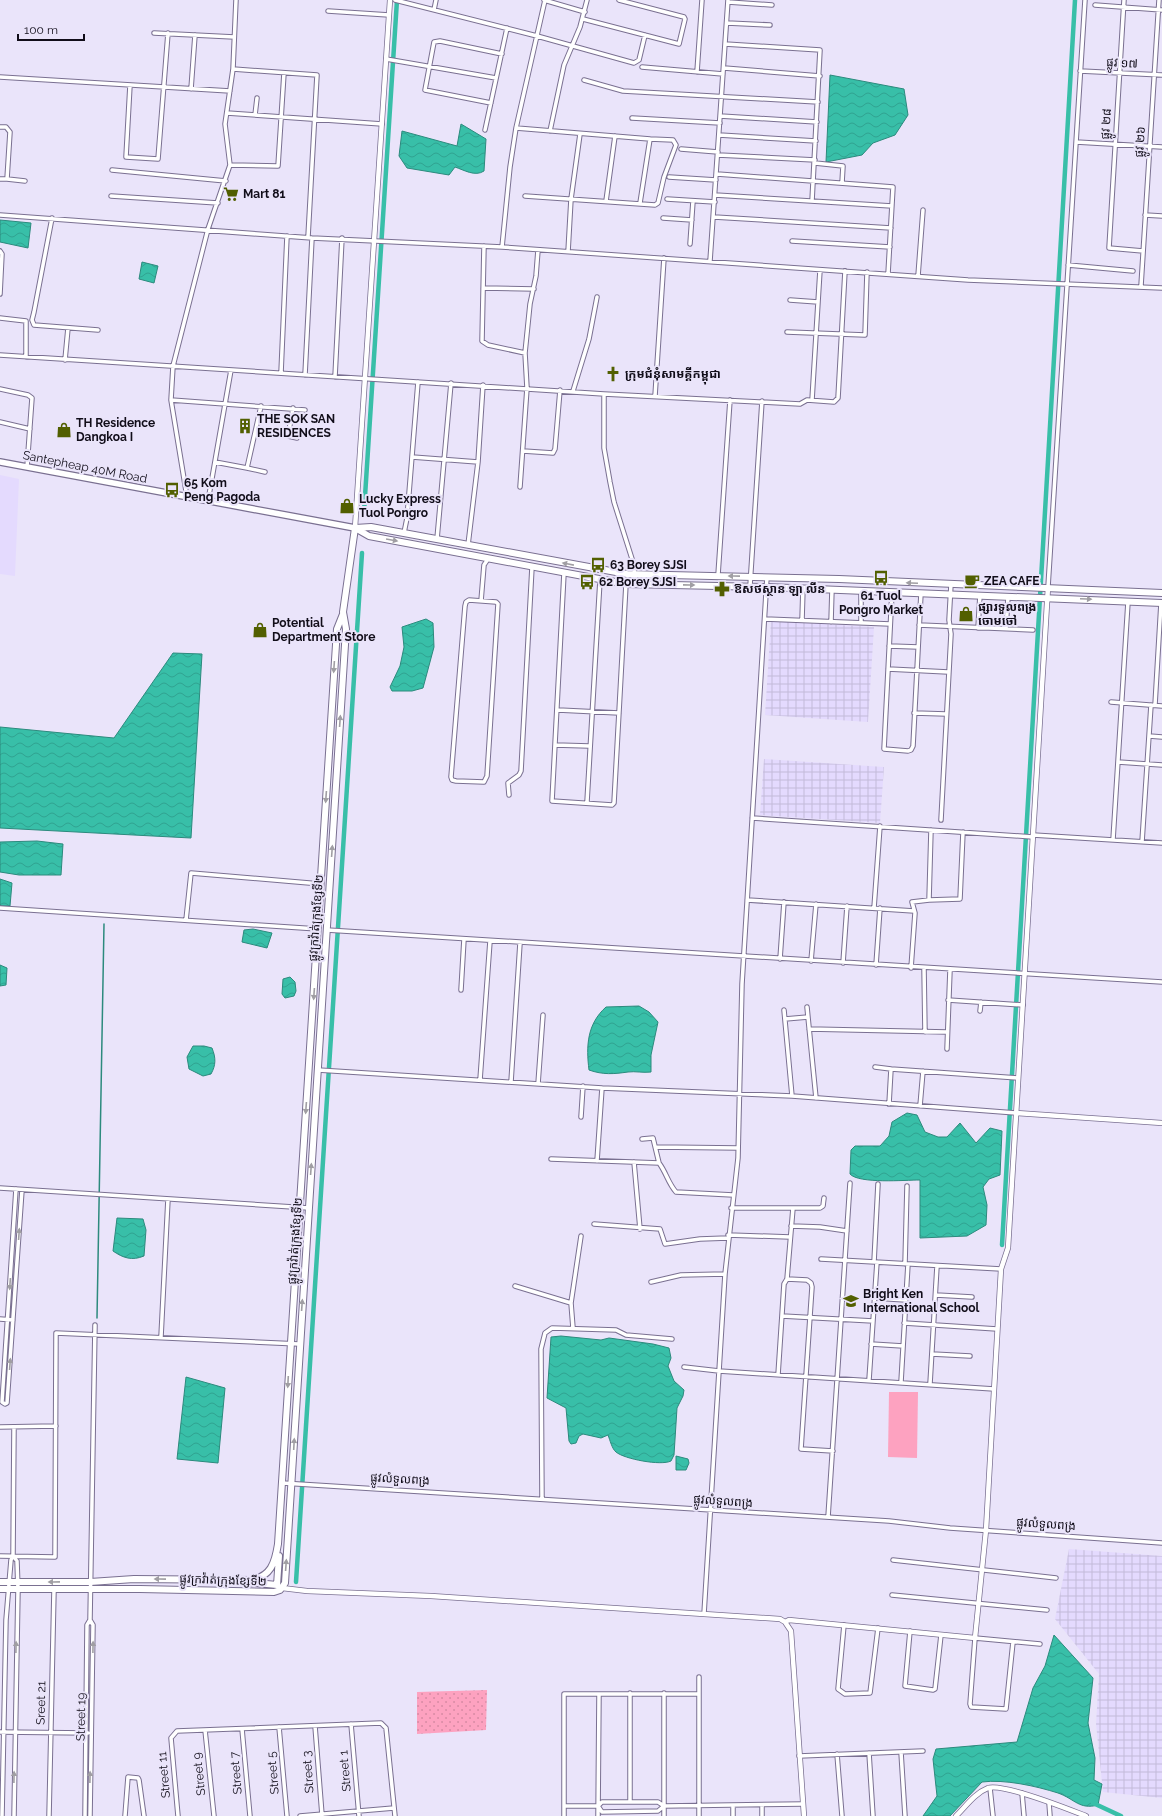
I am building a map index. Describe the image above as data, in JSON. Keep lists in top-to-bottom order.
{
  "streets": {
    "main road": ["Santepheap 40M Road", "ផ្លូវក្រវ៉ាត់ក្រុងខ្សែទី២"],
    "street": [
      "ផ្លូវ ១៧",
      "ផ្លូវ ២៨",
      "ផ្លូវ ២៦",
      "ផ្លូវលំទួលពង្រ",
      "Sreet 21",
      "Street 19",
      "Street 1",
      "Street 3",
      "Street 7",
      "Street 5",
      "Street 9",
      "Street 11"
    ]
  },
  "crossings": [
    ["ផ្លូវ ១៧", "ផ្លូវ ២៨"],
    ["ផ្លូវ ១៧", "ផ្លូវ ២៦"],
    ["ផ្លូវ ២៨", "ផ្លូវ ២៦"],
    ["Santepheap 40M Road", "ផ្លូវក្រវ៉ាត់ក្រុងខ្សែទី២"],
    ["ផ្លូវក្រវ៉ាត់ក្រុងខ្សែទី២", "ផ្លូវលំទួលពង្រ"],
    ["ផ្លូវក្រវ៉ាត់ក្រុងខ្សែទី២", "Sreet 21"],
    ["ផ្លូវក្រវ៉ាត់ក្រុងខ្សែទី២", "Street 19"],
    ["Street 9", "Street 11"]
  ],
  "places": {
    "supermarket": ["Mart 81"],
    "church": ["ក្រុមជំនុំសាមគ្គីកម្ពុជា"],
    "building": ["THE SOK SAN RESIDENCES"],
    "shop": [
      "TH Residence Dangkoa I",
      "Lucky Express Tuol Pongro",
      "ផ្សារទួលពង្រ ចោមចៅ",
      "Potential Department Store"
    ],
    "bus stop": [
      "65 Kom Peng Pagoda",
      "63 Borey SJSI",
      "61 Tuol Pongro Market",
      "62 Borey SJSI"
    ],
    "cafe": ["ZEA CAFE"],
    "pharmacy": ["ឱសថស្ថាន ឡា លីន"],
    "school or university": ["Bright Ken International School"]
  },
  "scale_bar": "100 m"
}
